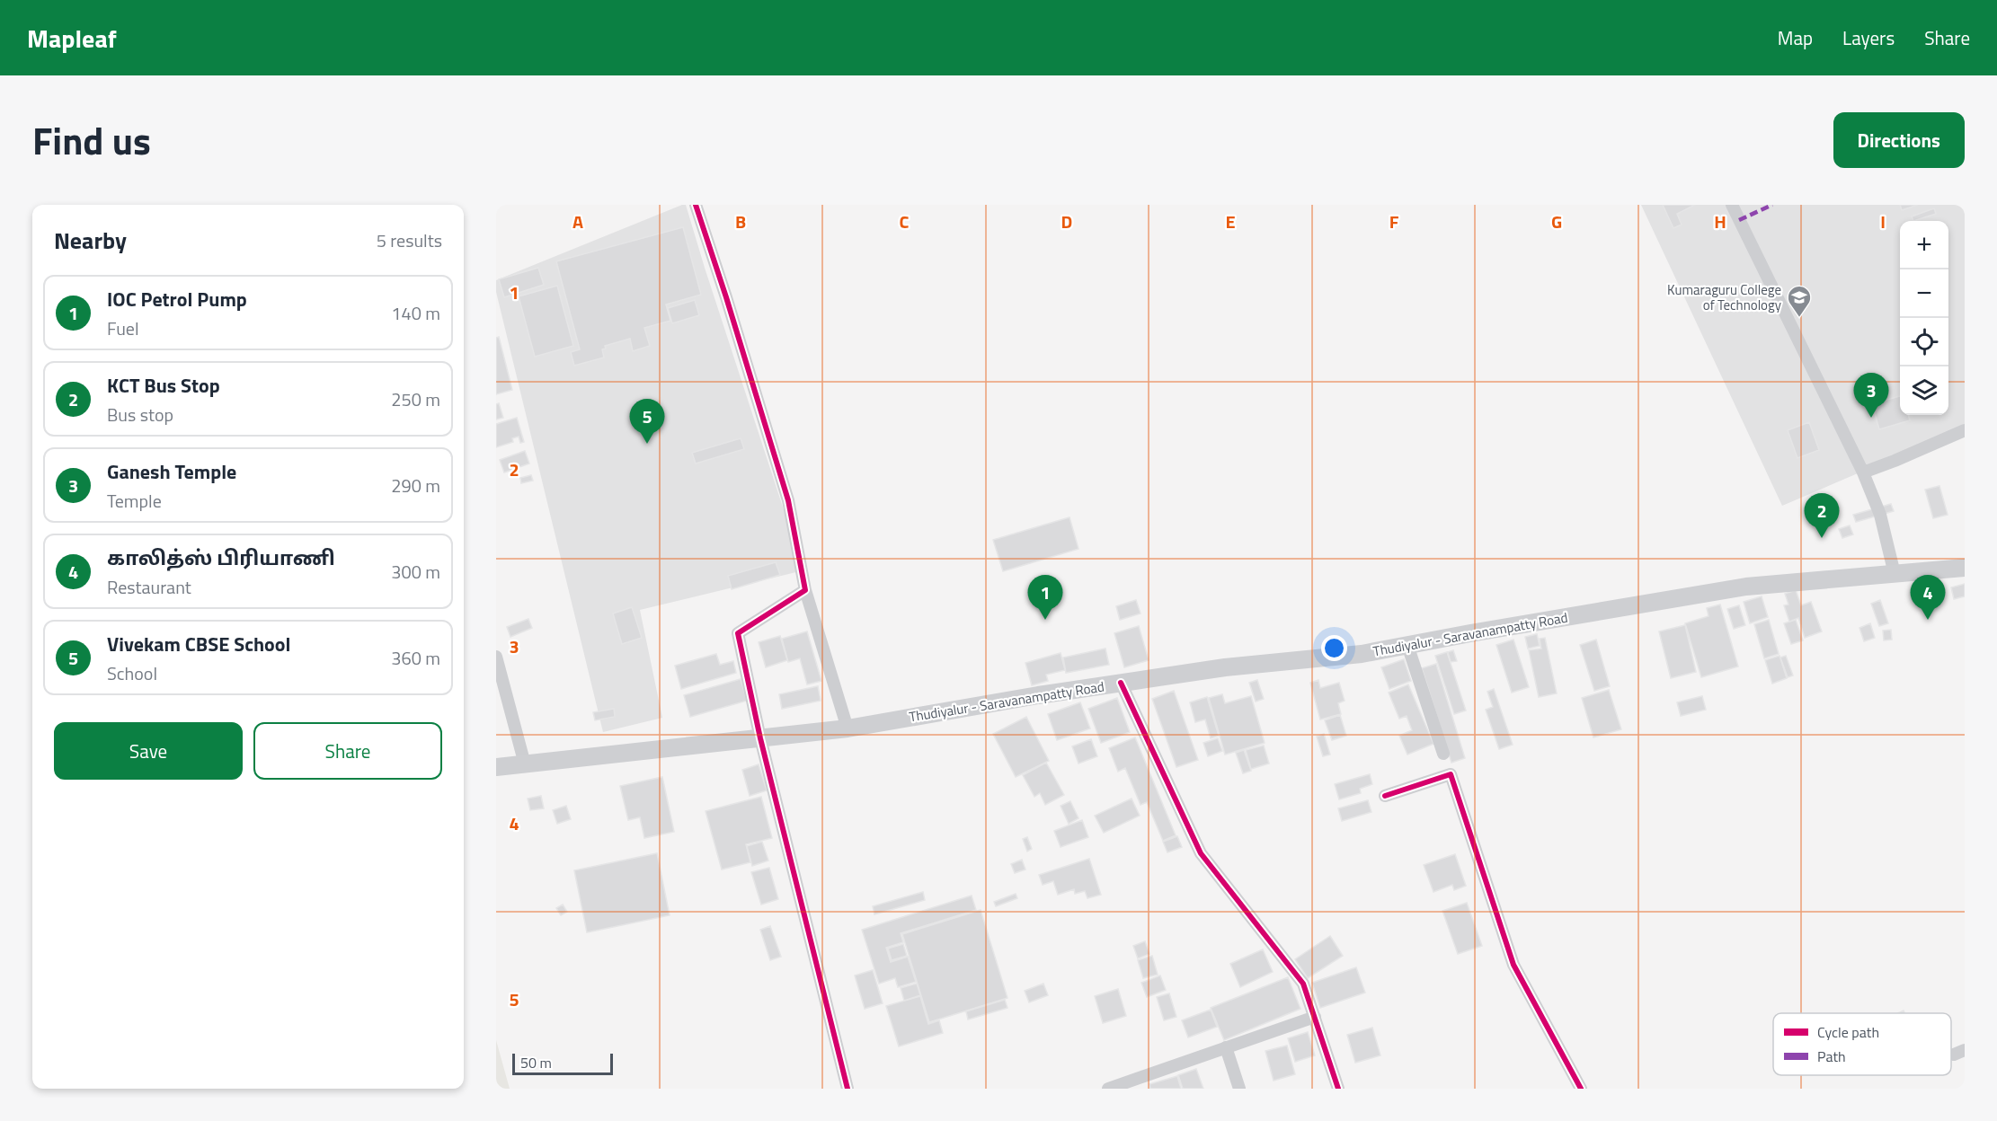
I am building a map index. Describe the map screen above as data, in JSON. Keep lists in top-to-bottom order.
{
  "streets": {
    "main road": ["Thudiyalur - Saravanampatty Road"]
  },
  "places": {
    "school or university": ["Kumaraguru College of Technology"]
  },
  "legend": ["Cycle path", "Path"],
  "scale_bar": "50 m",
  "page": {
    "header": "Mapleaf",
    "nav": ["Map", "Layers", "Share"],
    "title": "Find us",
    "buttons": [
      "Directions",
      ["Save", "Share"]
    ],
    "heading": ["Nearby", "5 results"],
    "map_buttons": ["+", "−"],
    "list": [
      {
        "mark": "1",
        "name": "IOC Petrol Pump",
        "note": "Fuel",
        "value": "140 m"
      },
      {
        "mark": "2",
        "name": "KCT Bus Stop",
        "note": "Bus stop",
        "value": "250 m"
      },
      {
        "mark": "3",
        "name": "Ganesh Temple",
        "note": "Temple",
        "value": "290 m"
      },
      {
        "mark": "4",
        "name": "காலித்ஸ் பிரியாணி",
        "note": "Restaurant",
        "value": "300 m"
      },
      {
        "mark": "5",
        "name": "Vivekam CBSE School",
        "note": "School",
        "value": "360 m"
      }
    ],
    "pins": [
      "3",
      "5",
      "2",
      "1",
      "4"
    ],
    "scale": "50 m"
  },
  "grid": {
    "columns": [
      "A",
      "B",
      "C",
      "D",
      "E",
      "F",
      "G",
      "H",
      "I"
    ],
    "rows": [
      "1",
      "2",
      "3",
      "4",
      "5"
    ]
  }
}
